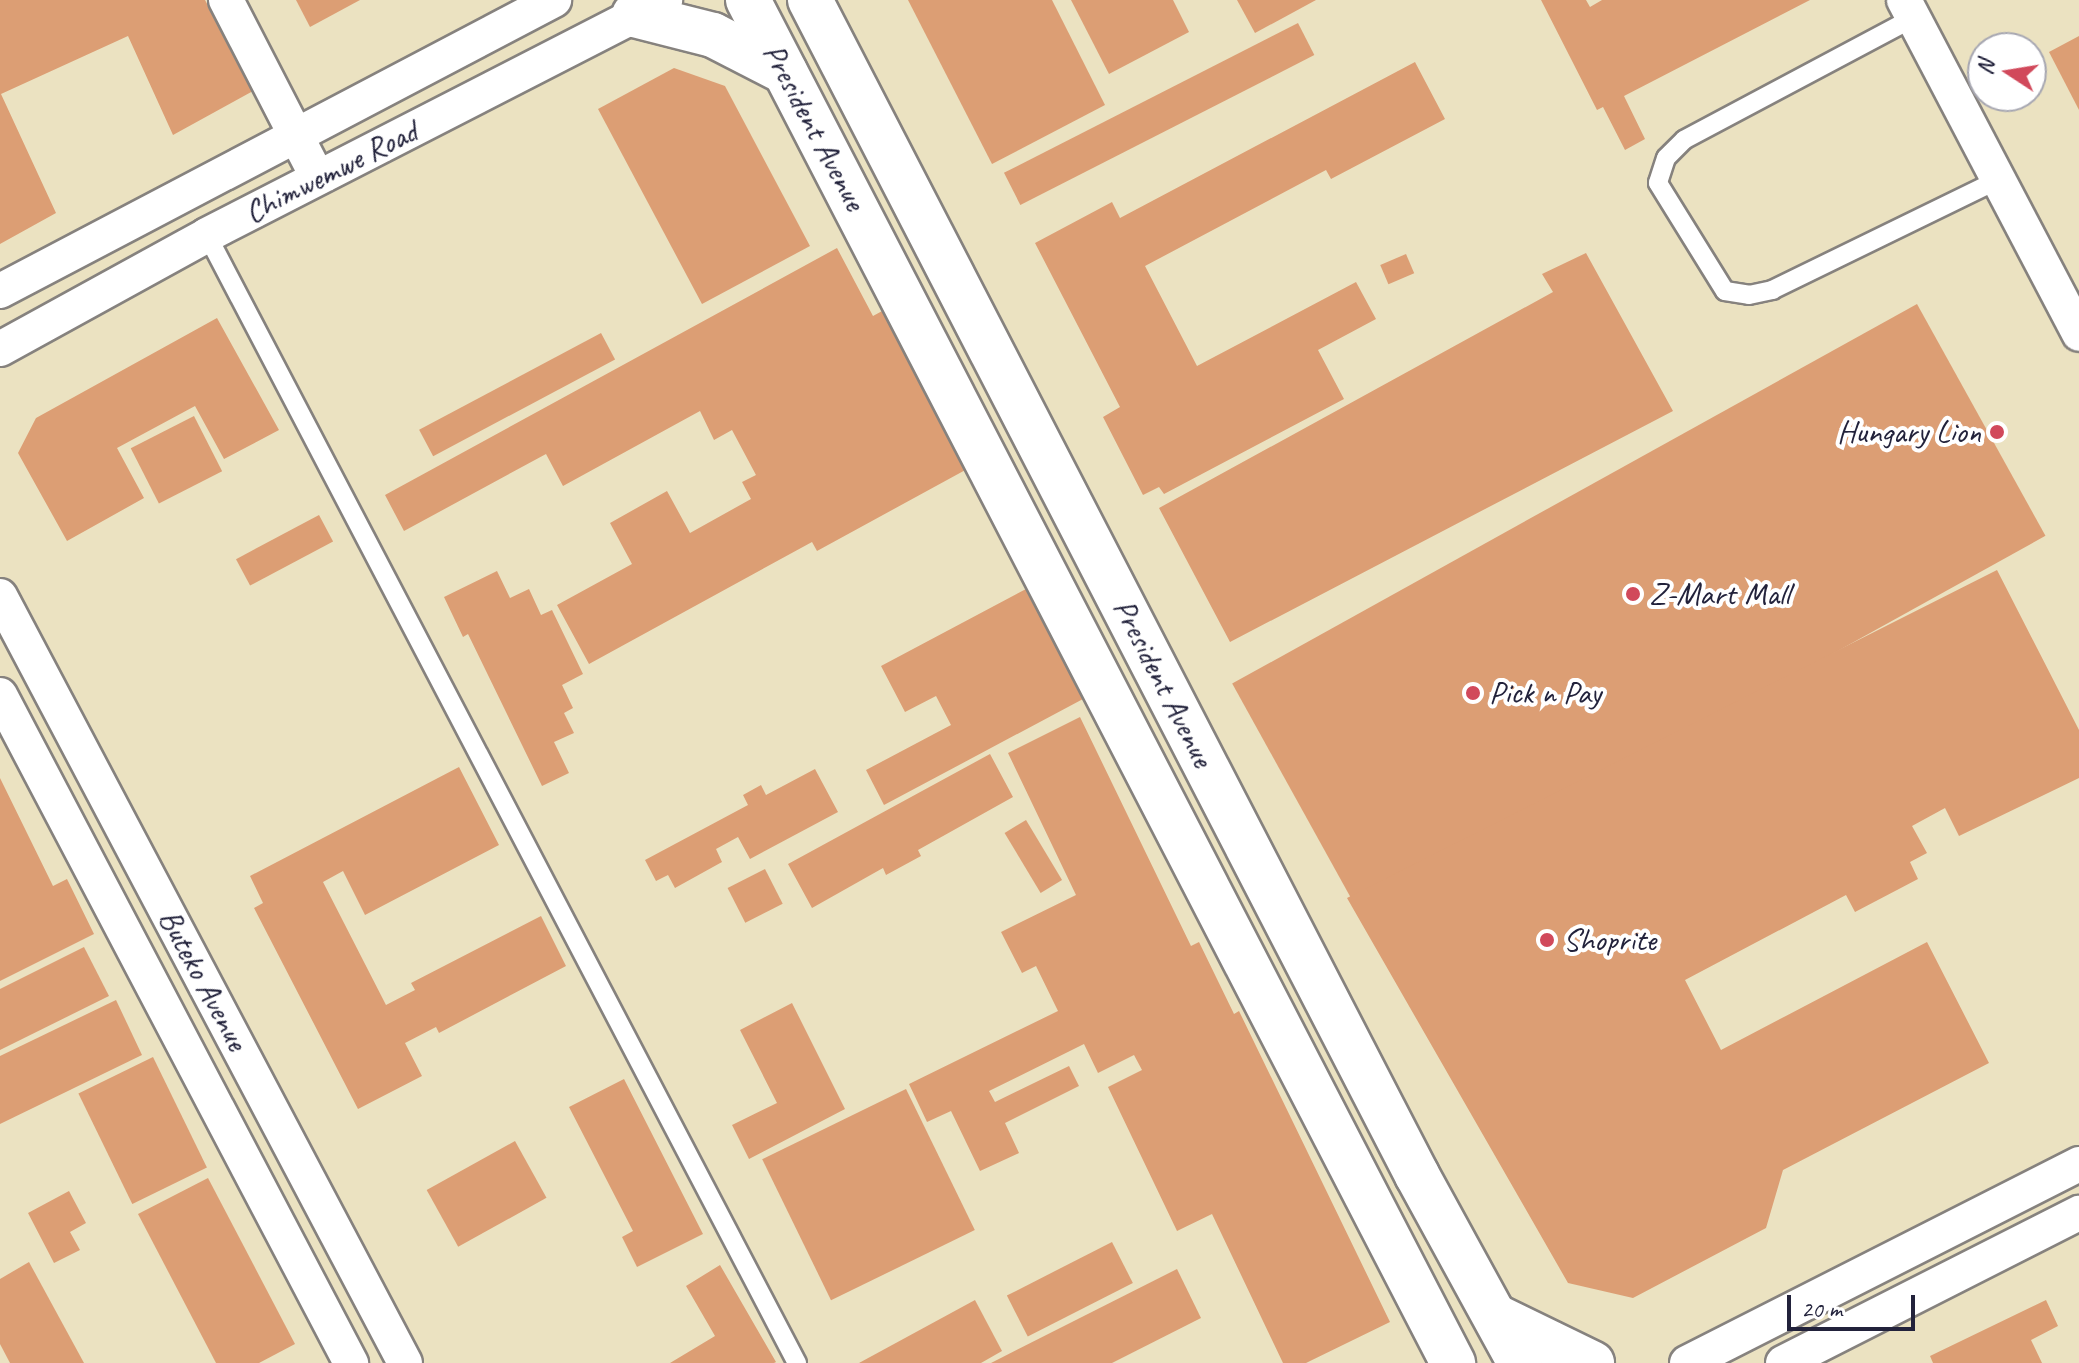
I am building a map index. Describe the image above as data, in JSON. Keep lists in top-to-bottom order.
{
  "streets": {
    "main road": ["President Avenue"],
    "street": ["Chimwemwe Road", "Buteko Avenue"]
  },
  "places": [
    "Hungary Lion",
    "Z-Mart Mall",
    "Pick n Pay",
    "Shoprite"
  ],
  "scale_bar": "20 m",
  "north": "left"
}
